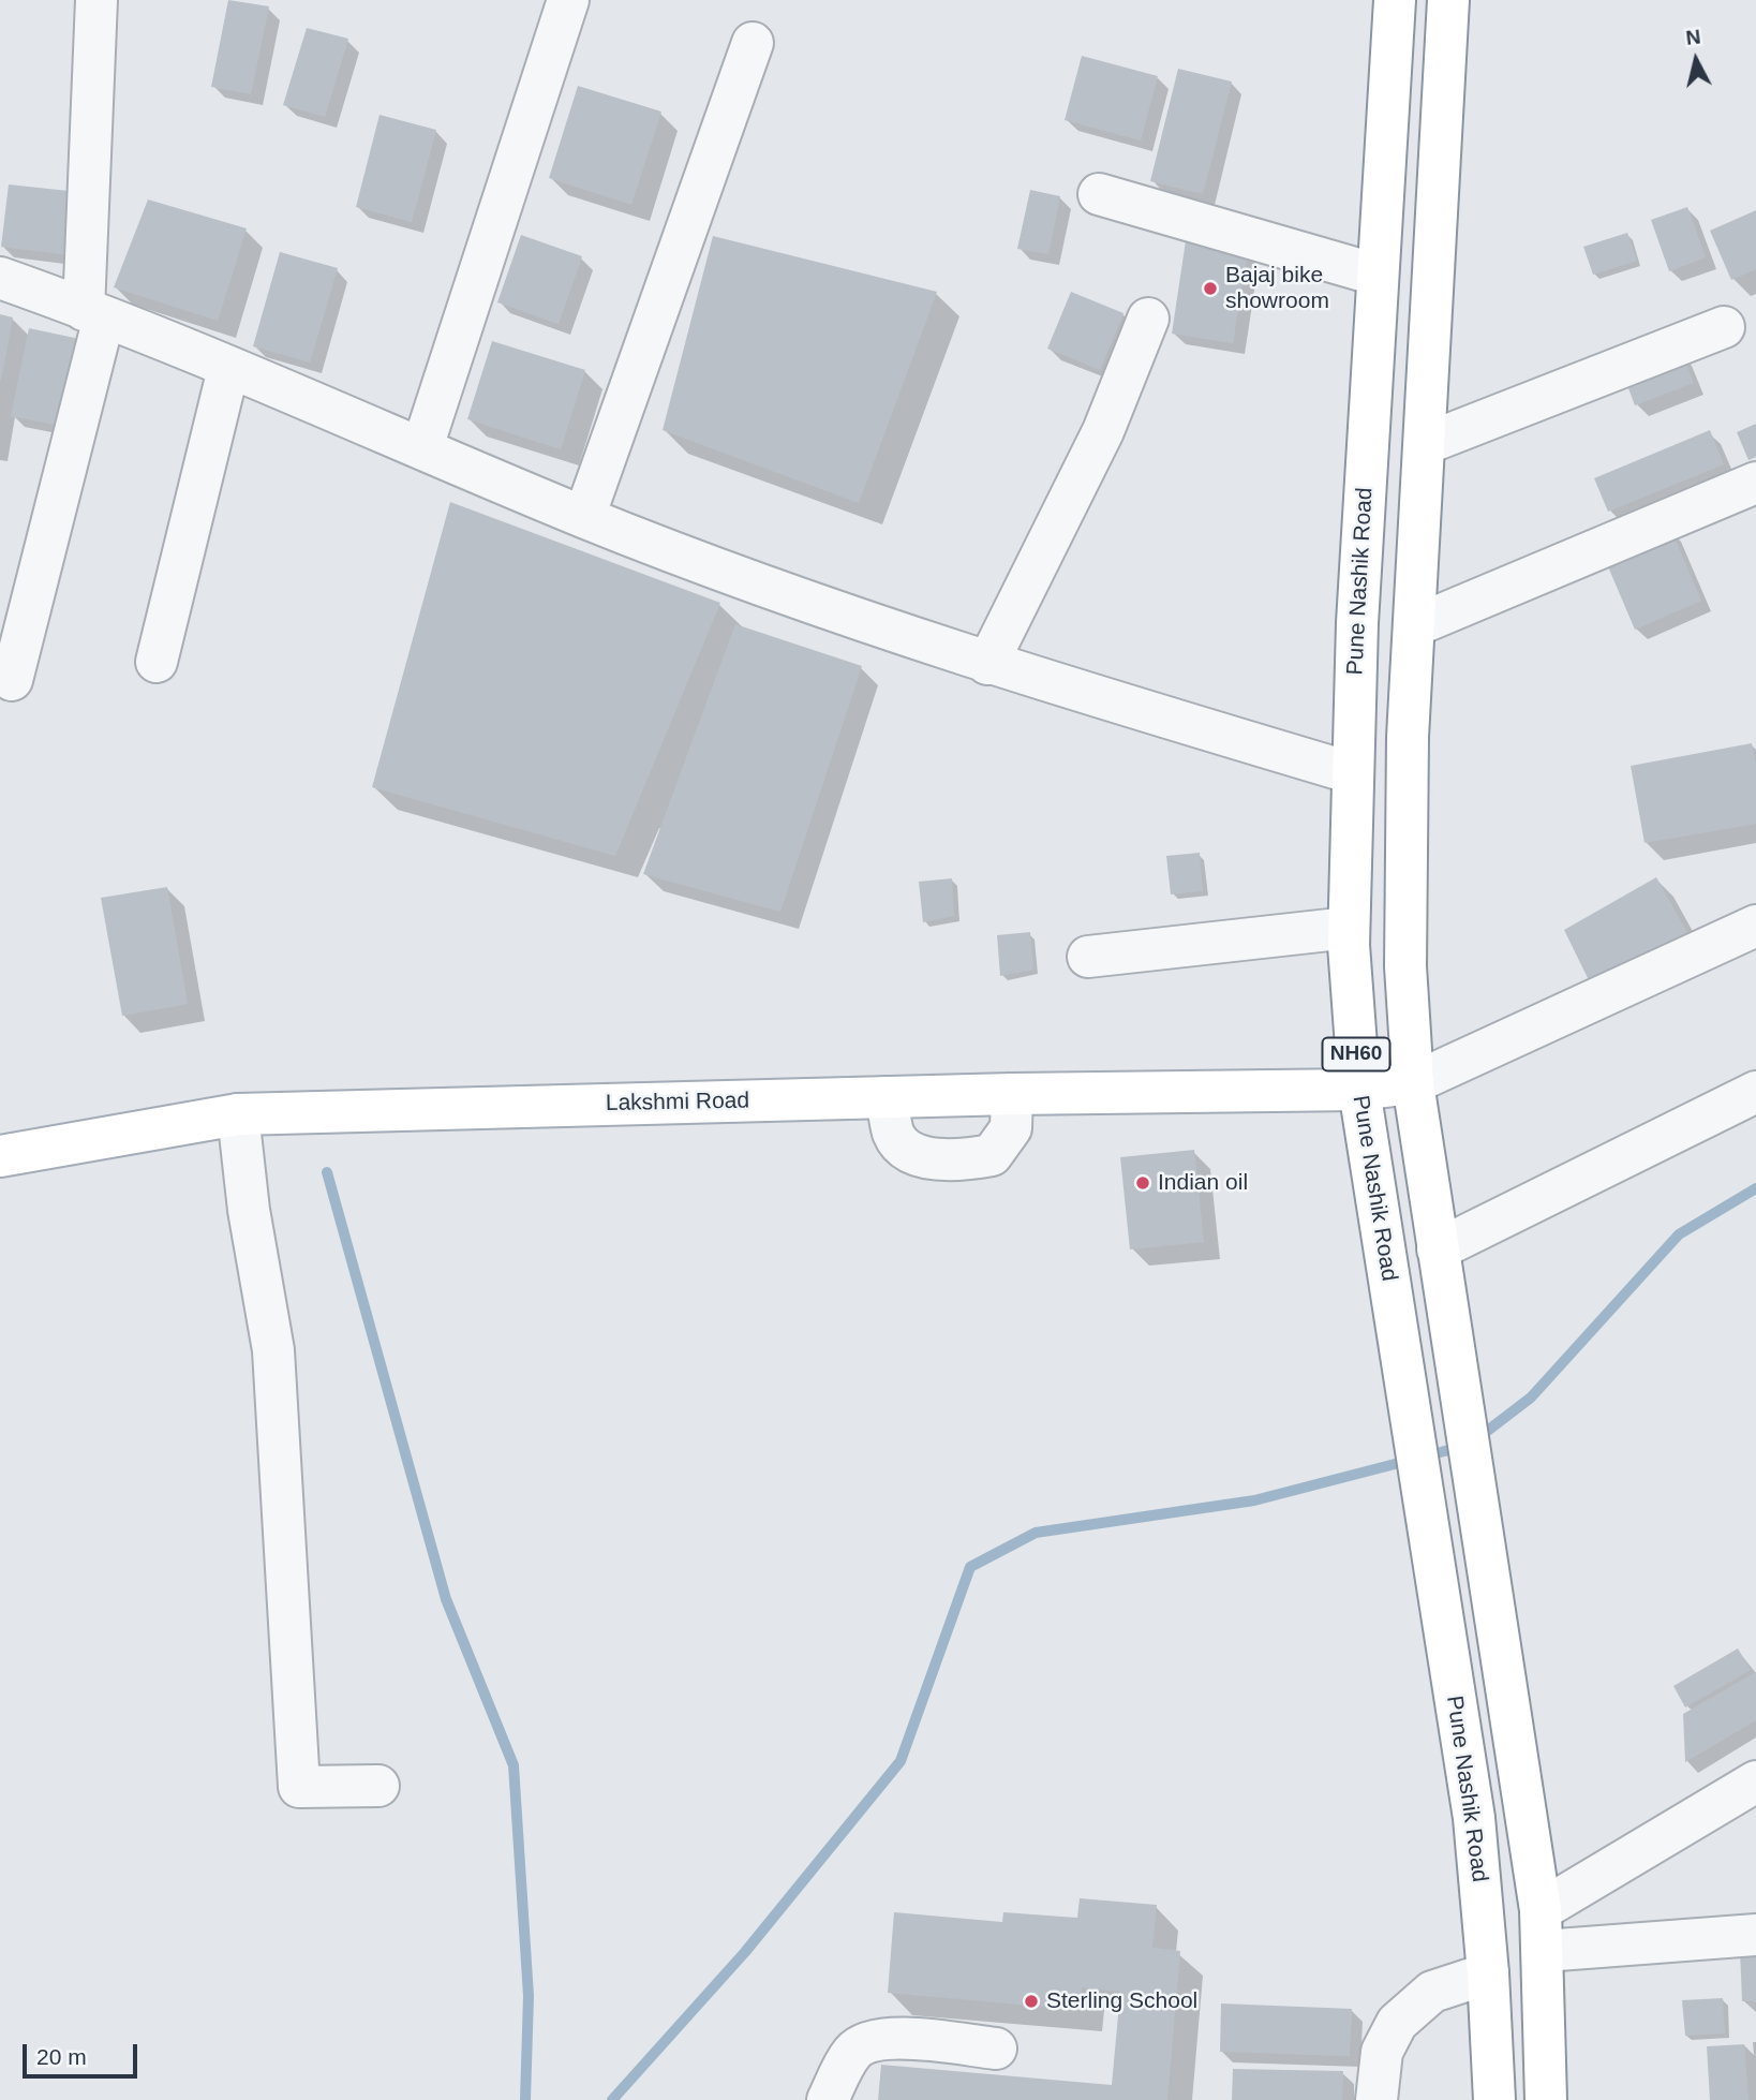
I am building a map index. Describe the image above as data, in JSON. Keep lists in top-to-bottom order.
{
  "streets": {
    "main road": ["Pune Nashik Road", "NH60", "Lakshmi Road"]
  },
  "crossings": [
    ["Pune Nashik Road", "Lakshmi Road"],
    ["NH60", "Lakshmi Road"]
  ],
  "places": ["Bajaj bike showroom", "Indian oil", "Sterling School"],
  "scale_bar": "20 m",
  "north": "top"
}
